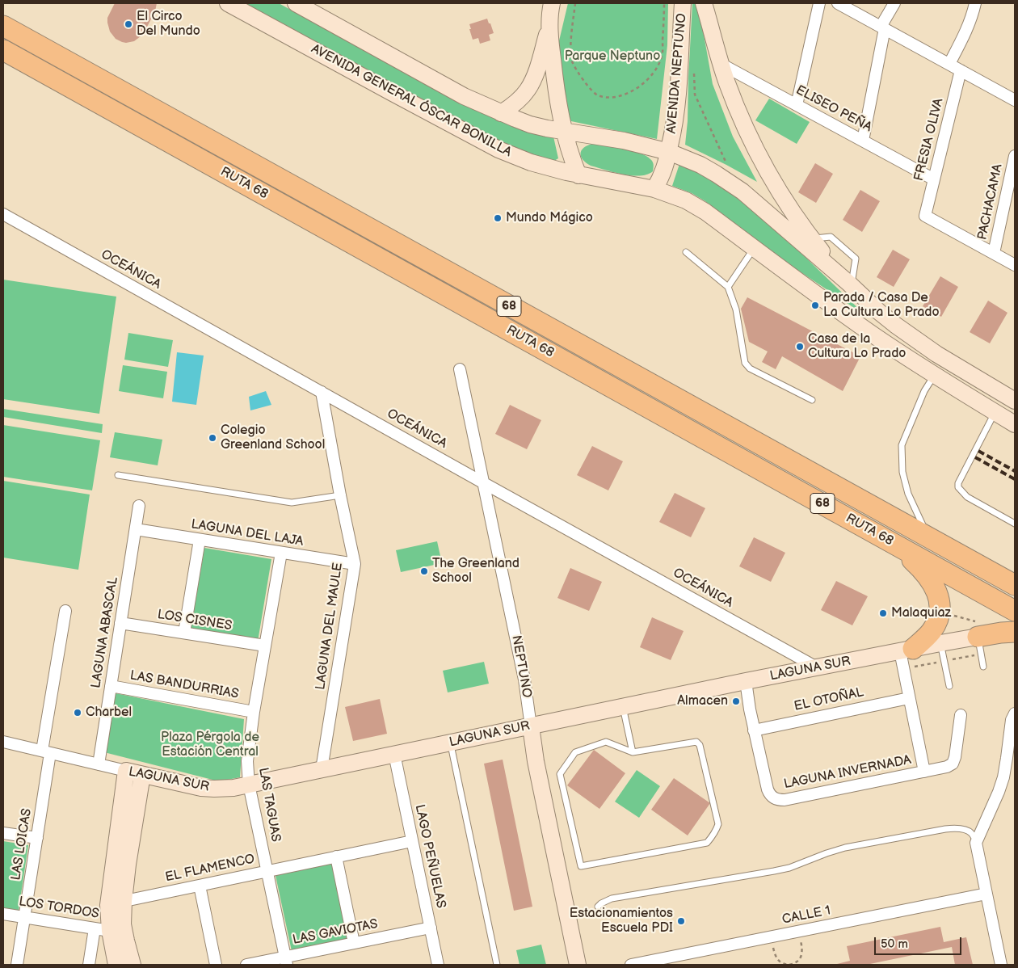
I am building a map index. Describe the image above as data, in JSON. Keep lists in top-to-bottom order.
{
  "streets": {
    "highway": ["RUTA 68", "68"],
    "main road": [
      "AVENIDA NEPTUNO",
      "AVENIDA GENERAL ÓSCAR BONILLA",
      "NEPTUNO",
      "LAGUNA SUR"
    ],
    "street": [
      "ELISEO PEÑA",
      "FRESIA OLIVA",
      "PACHACAMA",
      "OCEÁNICA",
      "LAGUNA DEL LAJA",
      "LOS CISNES",
      "LAGUNA DEL MAULE",
      "LAGUNA ABASCAL",
      "LAS BANDURRIAS",
      "EL OTOÑAL",
      "LAGUNA INVERNADA",
      "LAS TAGUAS",
      "LAS LOICAS",
      "LAGO PEÑUELAS",
      "EL FLAMENCO",
      "LOS TORDOS",
      "CALLE 1",
      "LAS GAVIOTAS"
    ]
  },
  "crossings": [
    ["AVENIDA NEPTUNO", "AVENIDA GENERAL ÓSCAR BONILLA"],
    ["ELISEO PEÑA", "FRESIA OLIVA"],
    ["FRESIA OLIVA", "PACHACAMA"],
    ["OCEÁNICA", "LAGUNA DEL MAULE"],
    ["OCEÁNICA", "NEPTUNO"],
    ["OCEÁNICA", "LAGUNA SUR"],
    ["LAGUNA DEL LAJA", "LAGUNA DEL MAULE"],
    ["LAGUNA DEL LAJA", "LAGUNA ABASCAL"],
    ["LAGUNA DEL LAJA", "LAS TAGUAS"],
    ["LOS CISNES", "LAGUNA ABASCAL"],
    ["LOS CISNES", "LAS TAGUAS"],
    ["LAGUNA DEL MAULE", "LAGUNA SUR"],
    ["LAGUNA ABASCAL", "LAGUNA SUR"],
    ["LAGUNA ABASCAL", "LAS BANDURRIAS"],
    ["NEPTUNO", "LAGUNA SUR"],
    ["LAGUNA SUR", "LAGUNA INVERNADA"],
    ["LAGUNA SUR", "LAS TAGUAS"],
    ["LAGUNA SUR", "LAS LOICAS"],
    ["LAGUNA SUR", "LAGO PEÑUELAS"],
    ["LAS BANDURRIAS", "LAS TAGUAS"],
    ["EL OTOÑAL", "LAGUNA INVERNADA"],
    ["LAS TAGUAS", "EL FLAMENCO"],
    ["LAS TAGUAS", "LAS GAVIOTAS"],
    ["LAS LOICAS", "LOS TORDOS"],
    ["LAGO PEÑUELAS", "EL FLAMENCO"],
    ["LAGO PEÑUELAS", "LAS GAVIOTAS"]
  ],
  "parks": ["Parque Neptuno", "Plaza Pérgola de Estación Central"],
  "places": [
    "El Circo Del Mundo",
    "Mundo Mágico",
    "Parada / Casa De La Cultura Lo Prado",
    "Casa de la Cultura Lo Prado",
    "Colegio Greenland School",
    "The Greenland School",
    "Malaquiaz",
    "Almacen",
    "Charbel",
    "Estacionamientos Escuela PDI"
  ],
  "scale_bar": "50 m"
}
